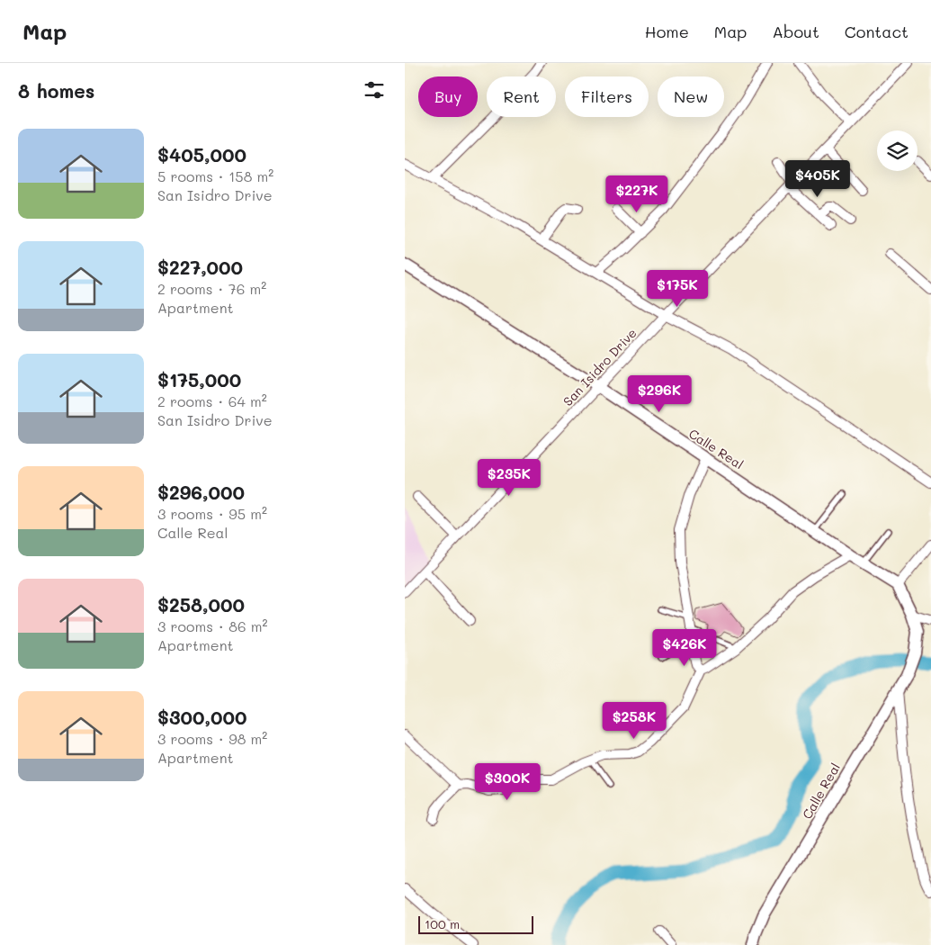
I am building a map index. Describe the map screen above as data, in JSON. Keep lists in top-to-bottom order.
{
  "streets": {
    "street": ["San Isidro Drive", "Calle Real"]
  },
  "crossings": [
    ["San Isidro Drive", "Calle Real"]
  ],
  "scale_bar": "100 m",
  "page": {
    "header": "Map",
    "nav": [
      "Home",
      "Map",
      "About",
      "Contact"
    ],
    "heading": "8 homes",
    "chip": [
      "Buy",
      "Rent",
      "Filters",
      "New"
    ],
    "list": [
      {
        "name": "$405,000",
        "note": "5 rooms · 158 m² · San Isidro Drive"
      },
      {
        "name": "$227,000",
        "note": "2 rooms · 76 m² · Apartment"
      },
      {
        "name": "$175,000",
        "note": "2 rooms · 64 m² · San Isidro Drive"
      },
      {
        "name": "$296,000",
        "note": "3 rooms · 95 m² · Calle Real"
      },
      {
        "name": "$258,000",
        "note": "3 rooms · 86 m² · Apartment"
      },
      {
        "name": "$300,000",
        "note": "3 rooms · 98 m² · Apartment"
      }
    ],
    "price": [
      "$405K",
      "$227K",
      "$175K",
      "$296K",
      "$235K",
      "$426K",
      "$258K",
      "$300K"
    ],
    "scale": "100 m"
  }
}
